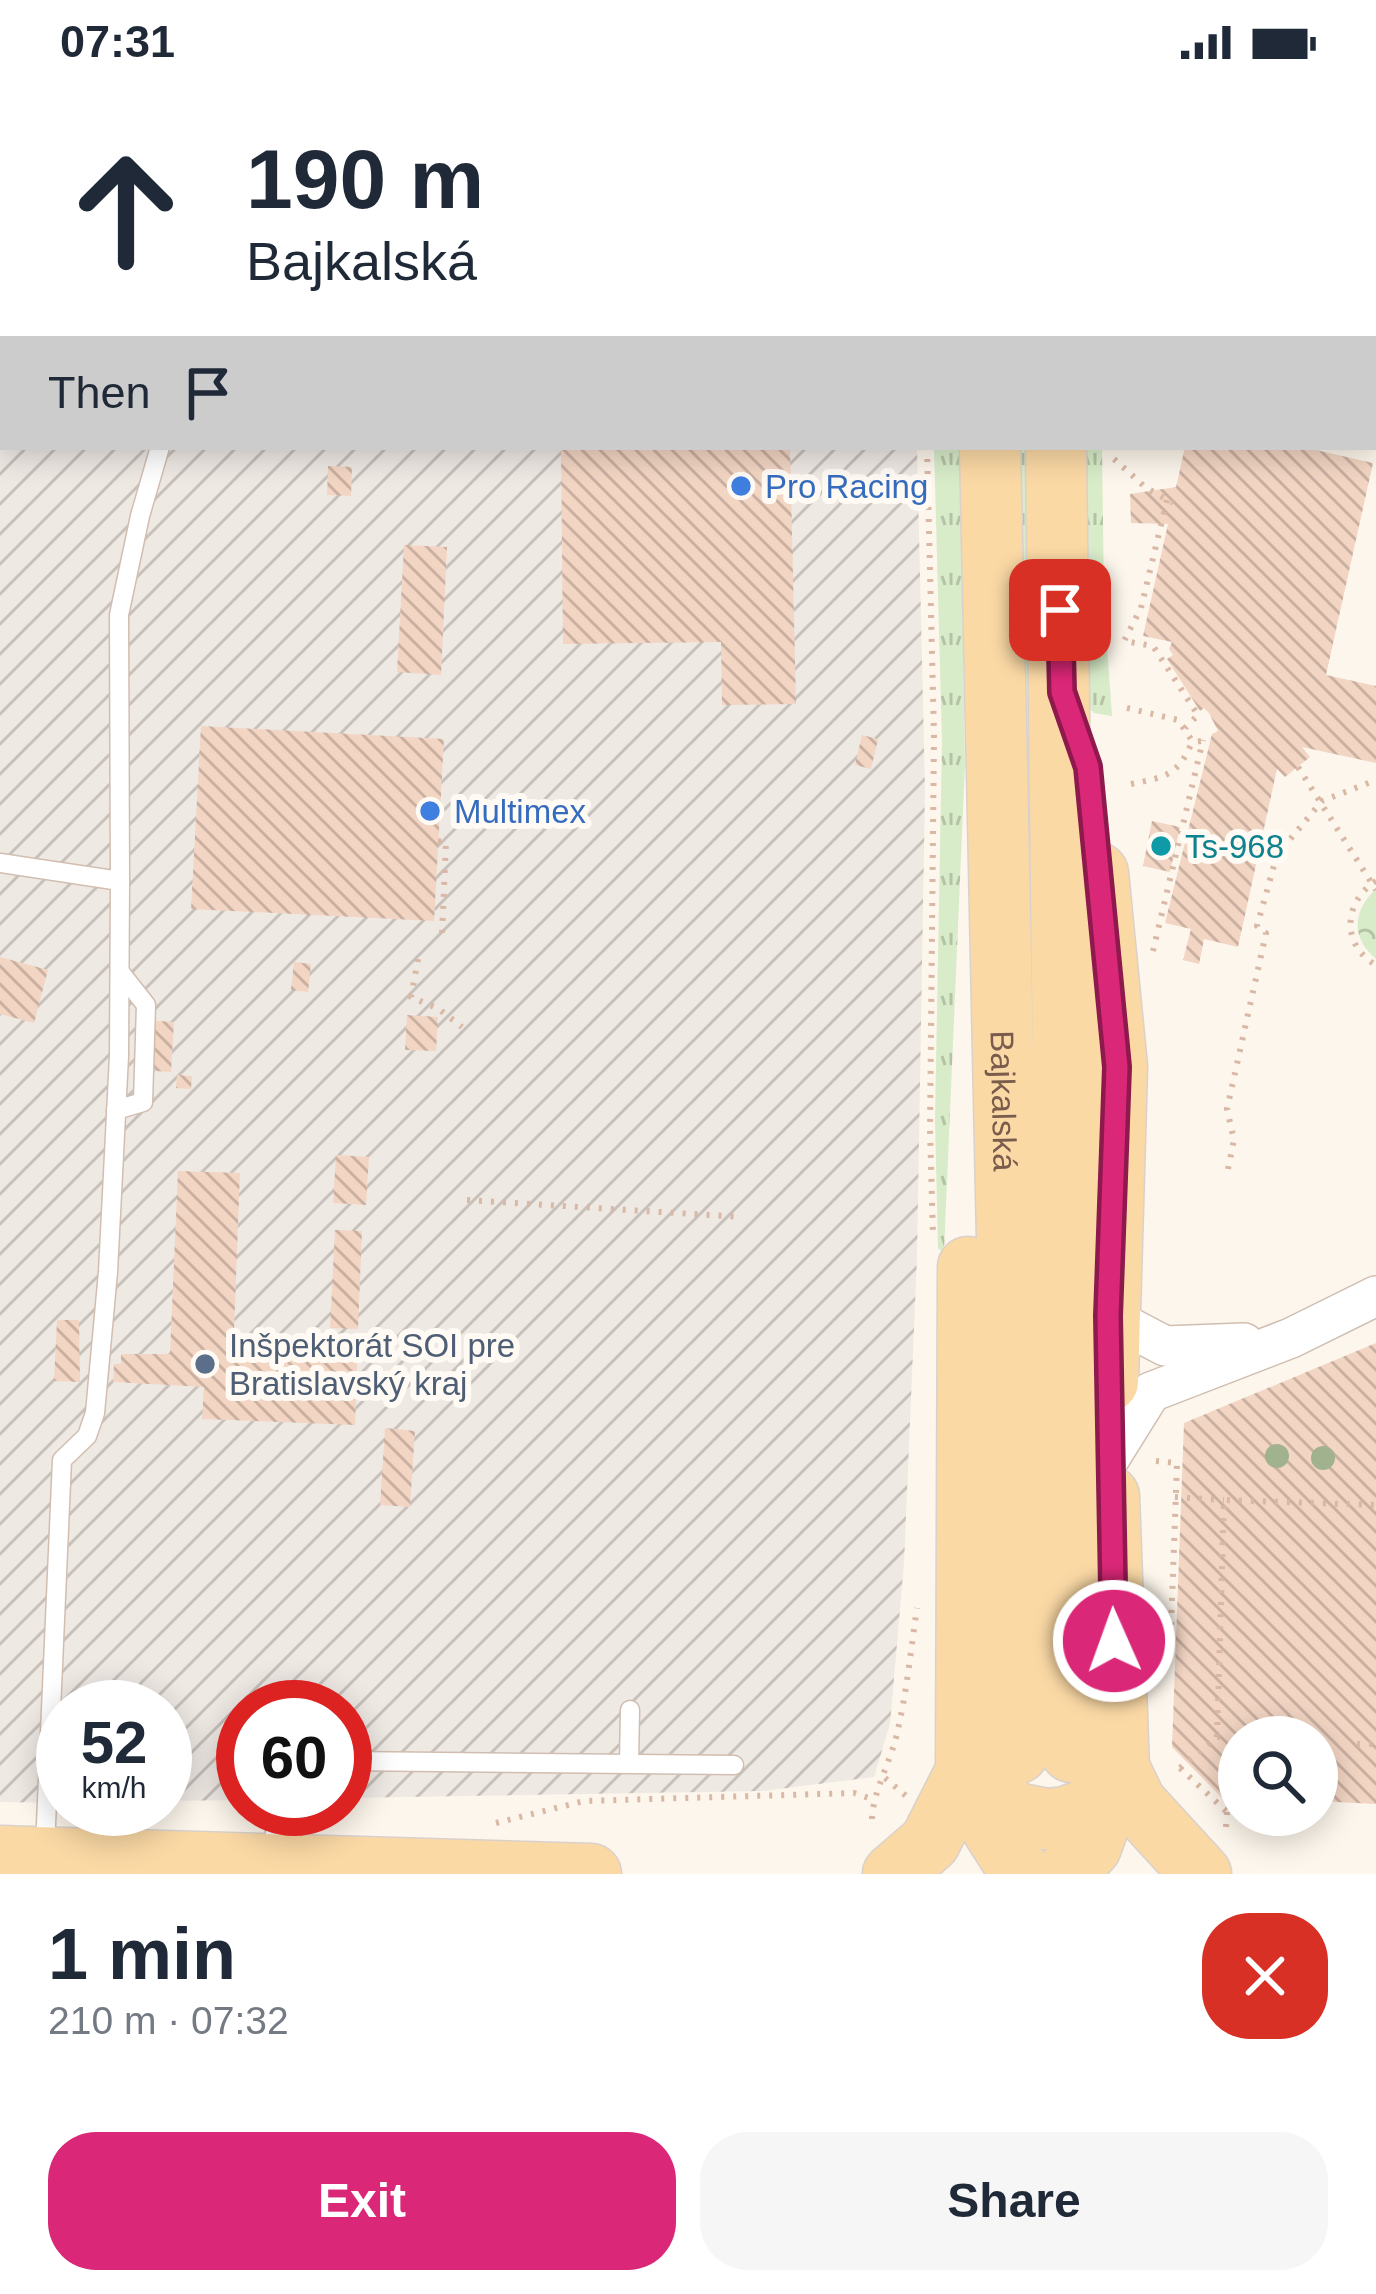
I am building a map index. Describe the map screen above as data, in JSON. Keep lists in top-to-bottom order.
{
  "streets": {
    "main road": ["Bajkalská"]
  },
  "places": [
    "Pro Racing",
    "Multimex",
    "Ts-968",
    "Inšpektorát SOI pre Bratislavský kraj"
  ],
  "page": {
    "status": "07:31",
    "turn": ["190 m", "Bajkalská"],
    "then": "Then",
    "speed": "52 km/h",
    "limit": "60",
    "heading": ["1 min", "210 m · 07:32"],
    "buttons": ["Exit", "Share"]
  }
}
